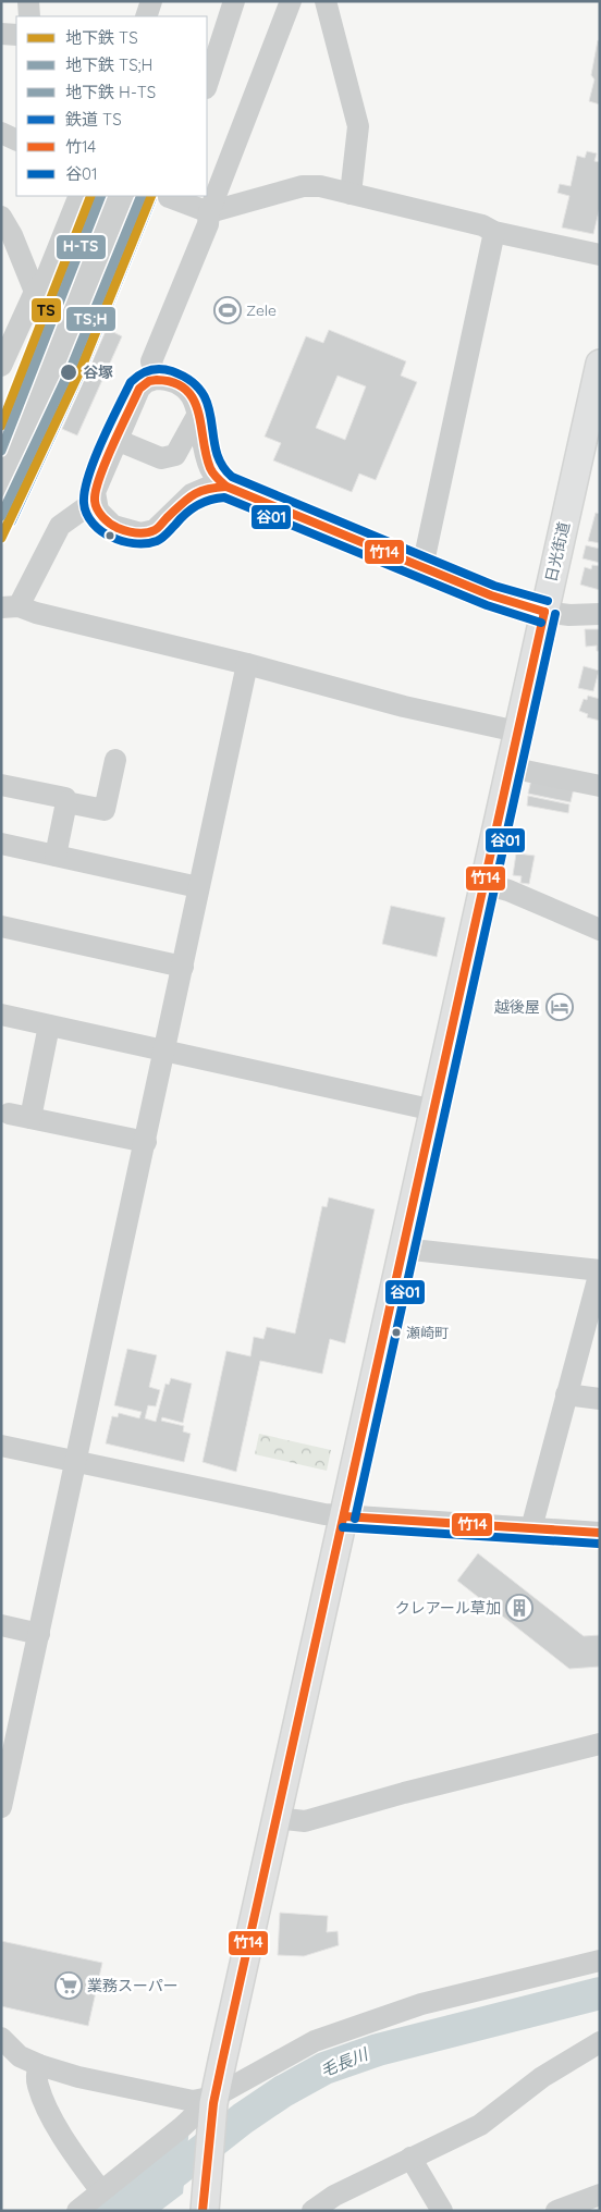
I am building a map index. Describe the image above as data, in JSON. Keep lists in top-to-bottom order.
{
  "streets": {
    "main road": ["日光街道"]
  },
  "water": ["毛長川"],
  "places": {
    "sports": ["Zele"],
    "other": ["谷塚", "瀬崎町"],
    "hotel": ["越後屋"],
    "building": ["クレアール草加"],
    "supermarket": ["業務スーパー"]
  },
  "lines": [
    "metro line TS",
    "metro line TS;H",
    "metro line H-TS",
    "rail line TS",
    "transit line 谷01",
    "transit line 竹14"
  ],
  "legend": [
    "地下鉄 TS",
    "地下鉄 TS;H",
    "地下鉄 H-TS",
    "鉄道 TS",
    "竹14",
    "谷01"
  ]
}
